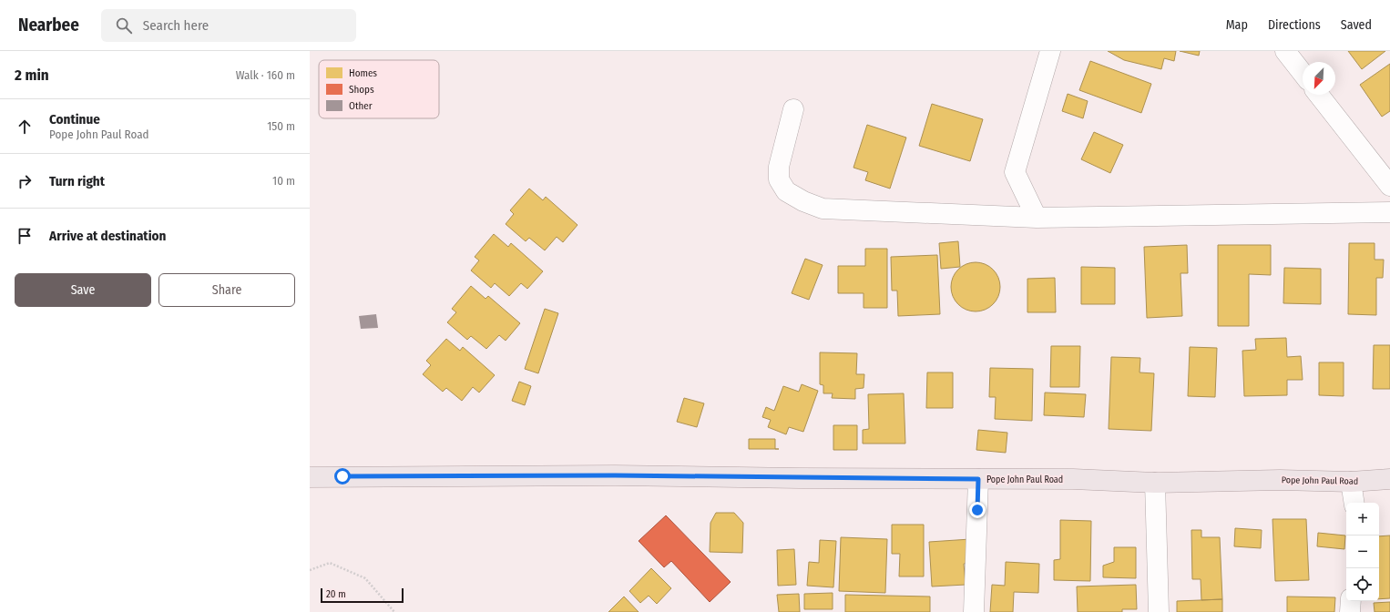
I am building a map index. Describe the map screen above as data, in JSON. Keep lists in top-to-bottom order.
{
  "streets": {
    "main road": ["Pope John Paul Road"]
  },
  "legend": ["Homes", "Shops", "Other"],
  "scale_bar": "20 m",
  "north": "bottom left",
  "page": {
    "header": "Nearbee",
    "search": "Search here",
    "nav": ["Map", "Directions", "Saved"],
    "heading": ["2 min", "Walk · 160 m"],
    "list": [
      ["Continue", "Pope John Paul Road", "150 m"],
      ["Turn right", "10 m"],
      "Arrive at destination"
    ],
    "buttons": ["Save", "Share"],
    "map_buttons": ["+", "−"],
    "scale": "20 m"
  }
}
